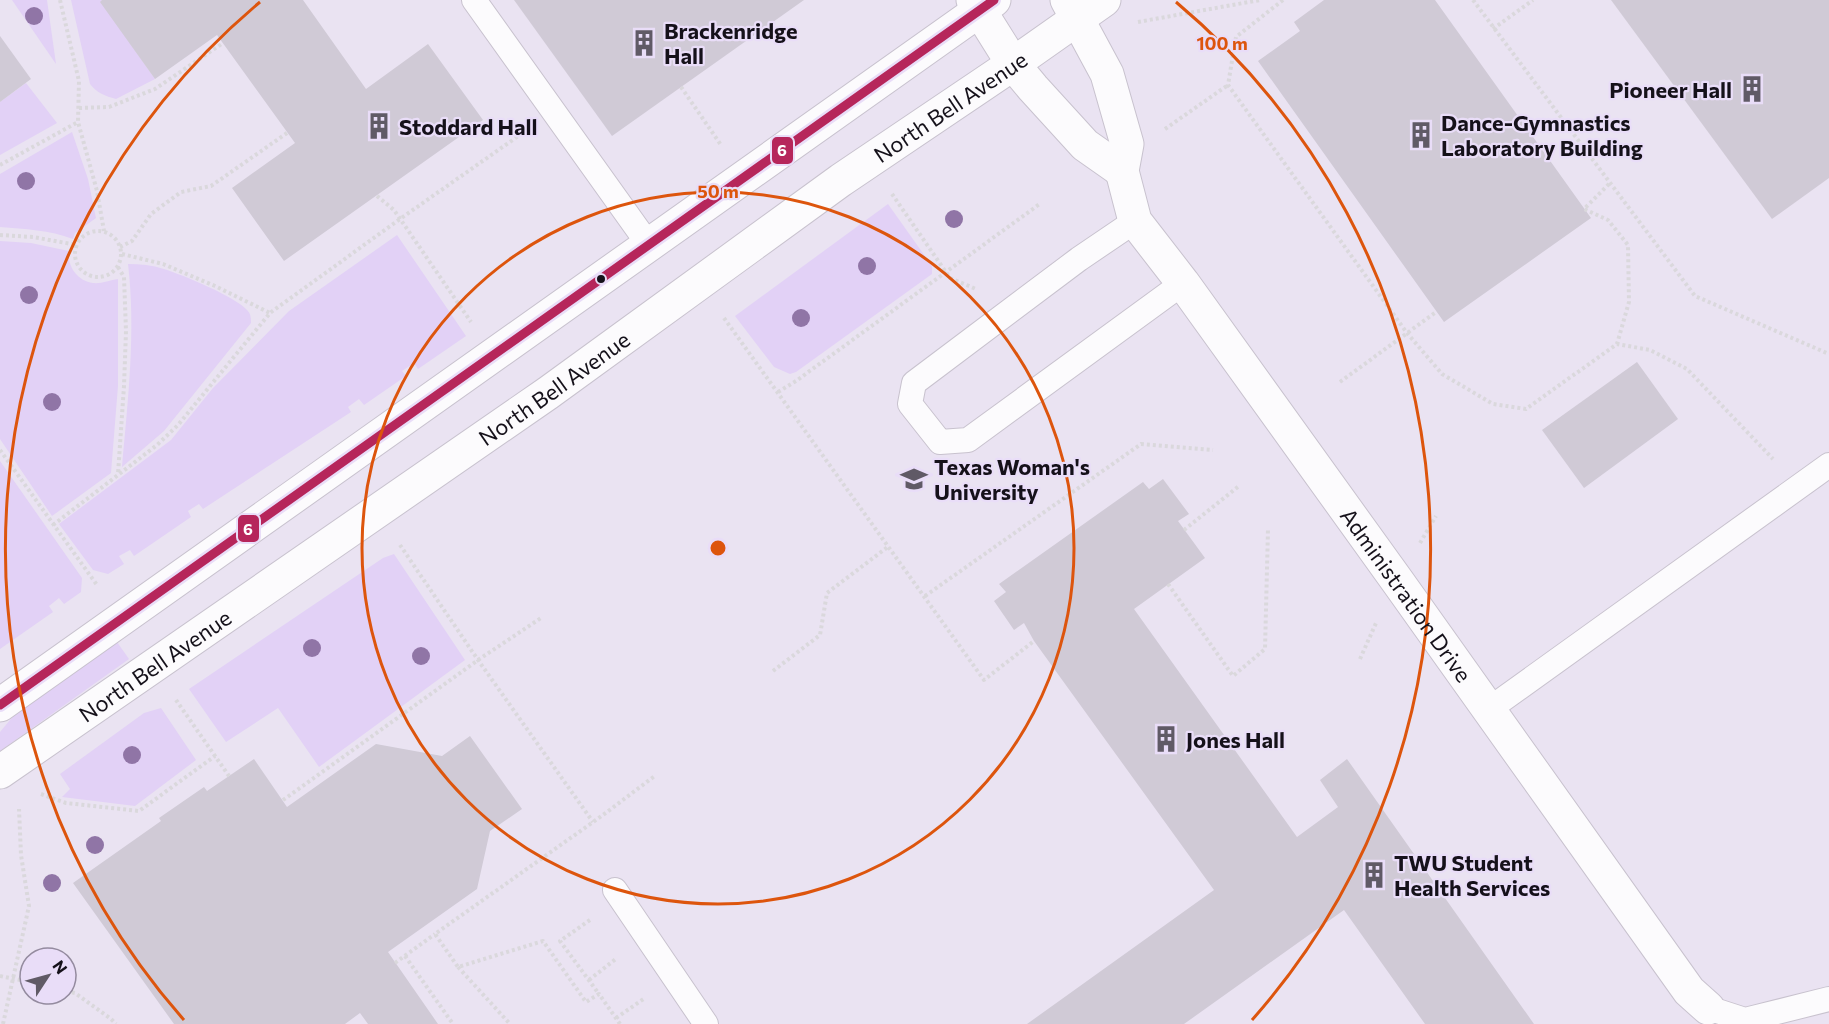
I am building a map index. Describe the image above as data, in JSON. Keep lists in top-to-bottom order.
{
  "streets": {
    "main road": ["North Bell Avenue", "Administration Drive"]
  },
  "crossings": [
    ["North Bell Avenue", "Administration Drive"]
  ],
  "places": {
    "building": [
      "Brackenridge Hall",
      "Pioneer Hall",
      "Stoddard Hall",
      "Dance-Gymnastics Laboratory Building",
      "Jones Hall",
      "TWU Student Health Services"
    ],
    "school or university": ["Texas Woman's University"]
  },
  "lines": ["transit line 6"],
  "north": "top right",
  "rings": ["100 m", "50 m"]
}
